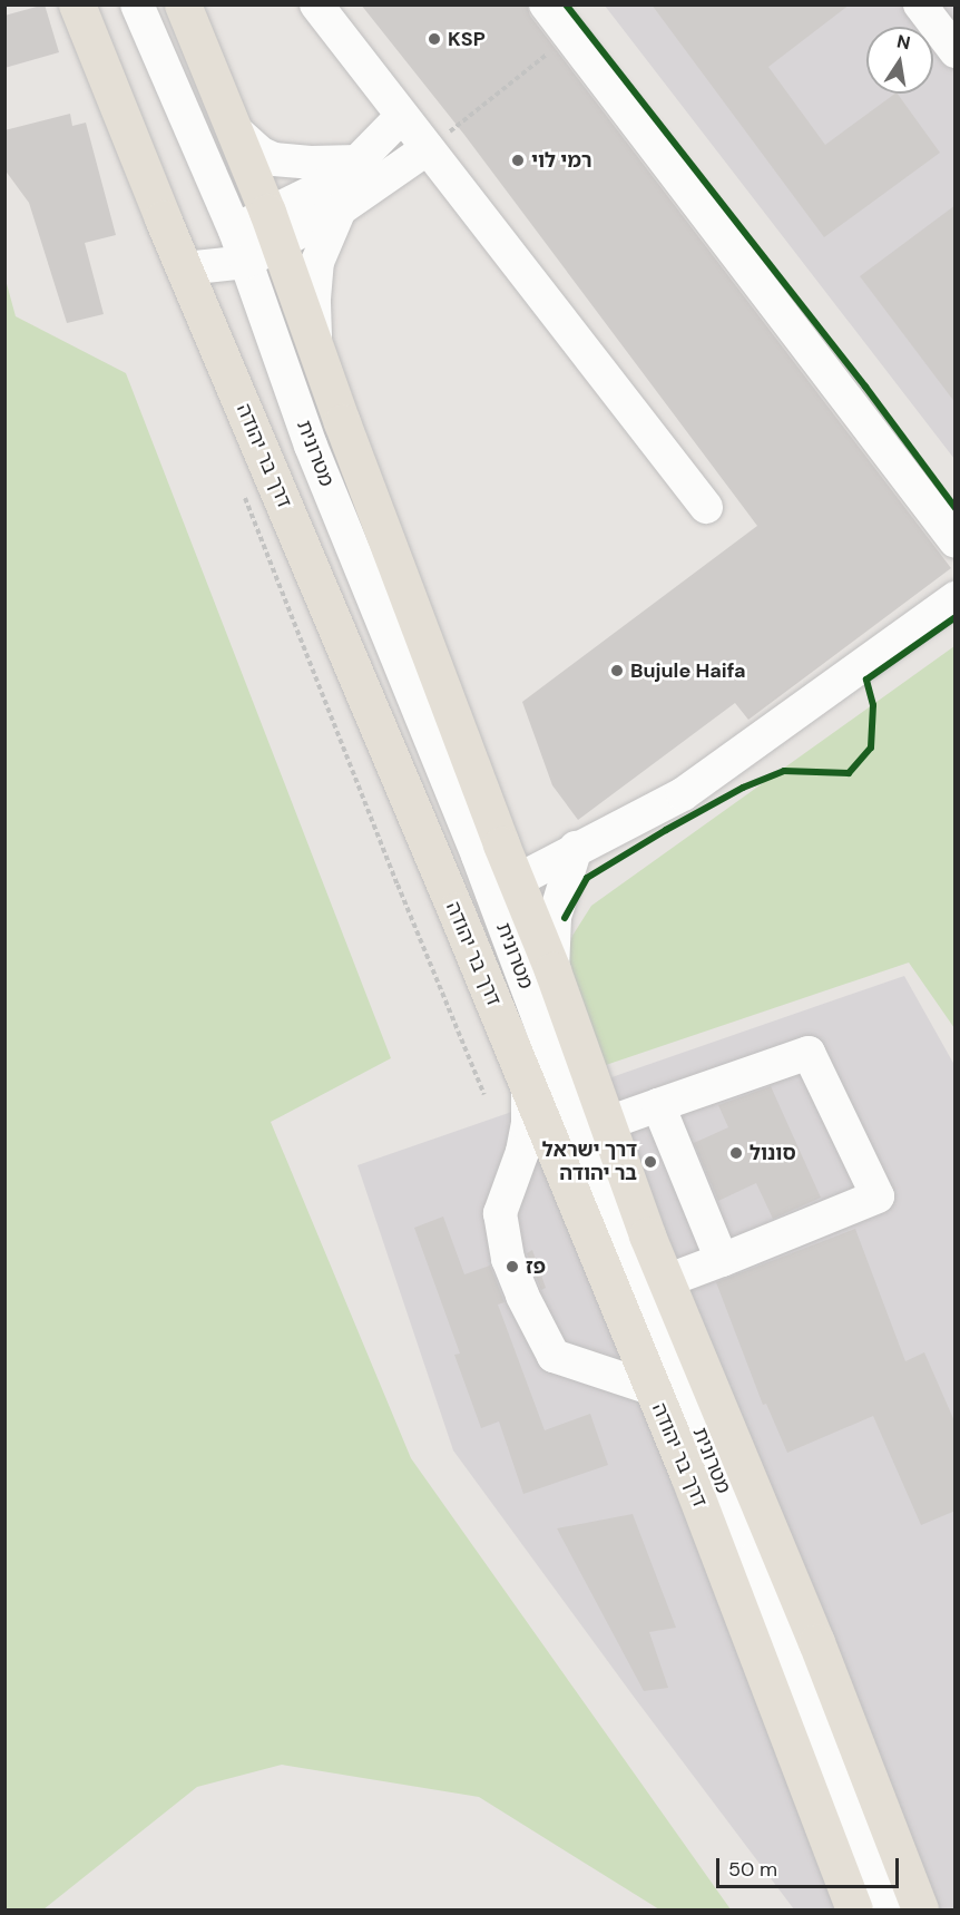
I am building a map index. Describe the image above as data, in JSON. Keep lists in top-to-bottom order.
{
  "streets": {
    "main road": ["דרך בר יהודה"],
    "street": ["מטרונית"]
  },
  "places": [
    "KSP",
    "רמי לוי",
    "Bujule Haifa",
    "סונול",
    "דרך ישראל בר יהודה",
    "פז"
  ],
  "scale_bar": "50 m",
  "north": "top"
}
